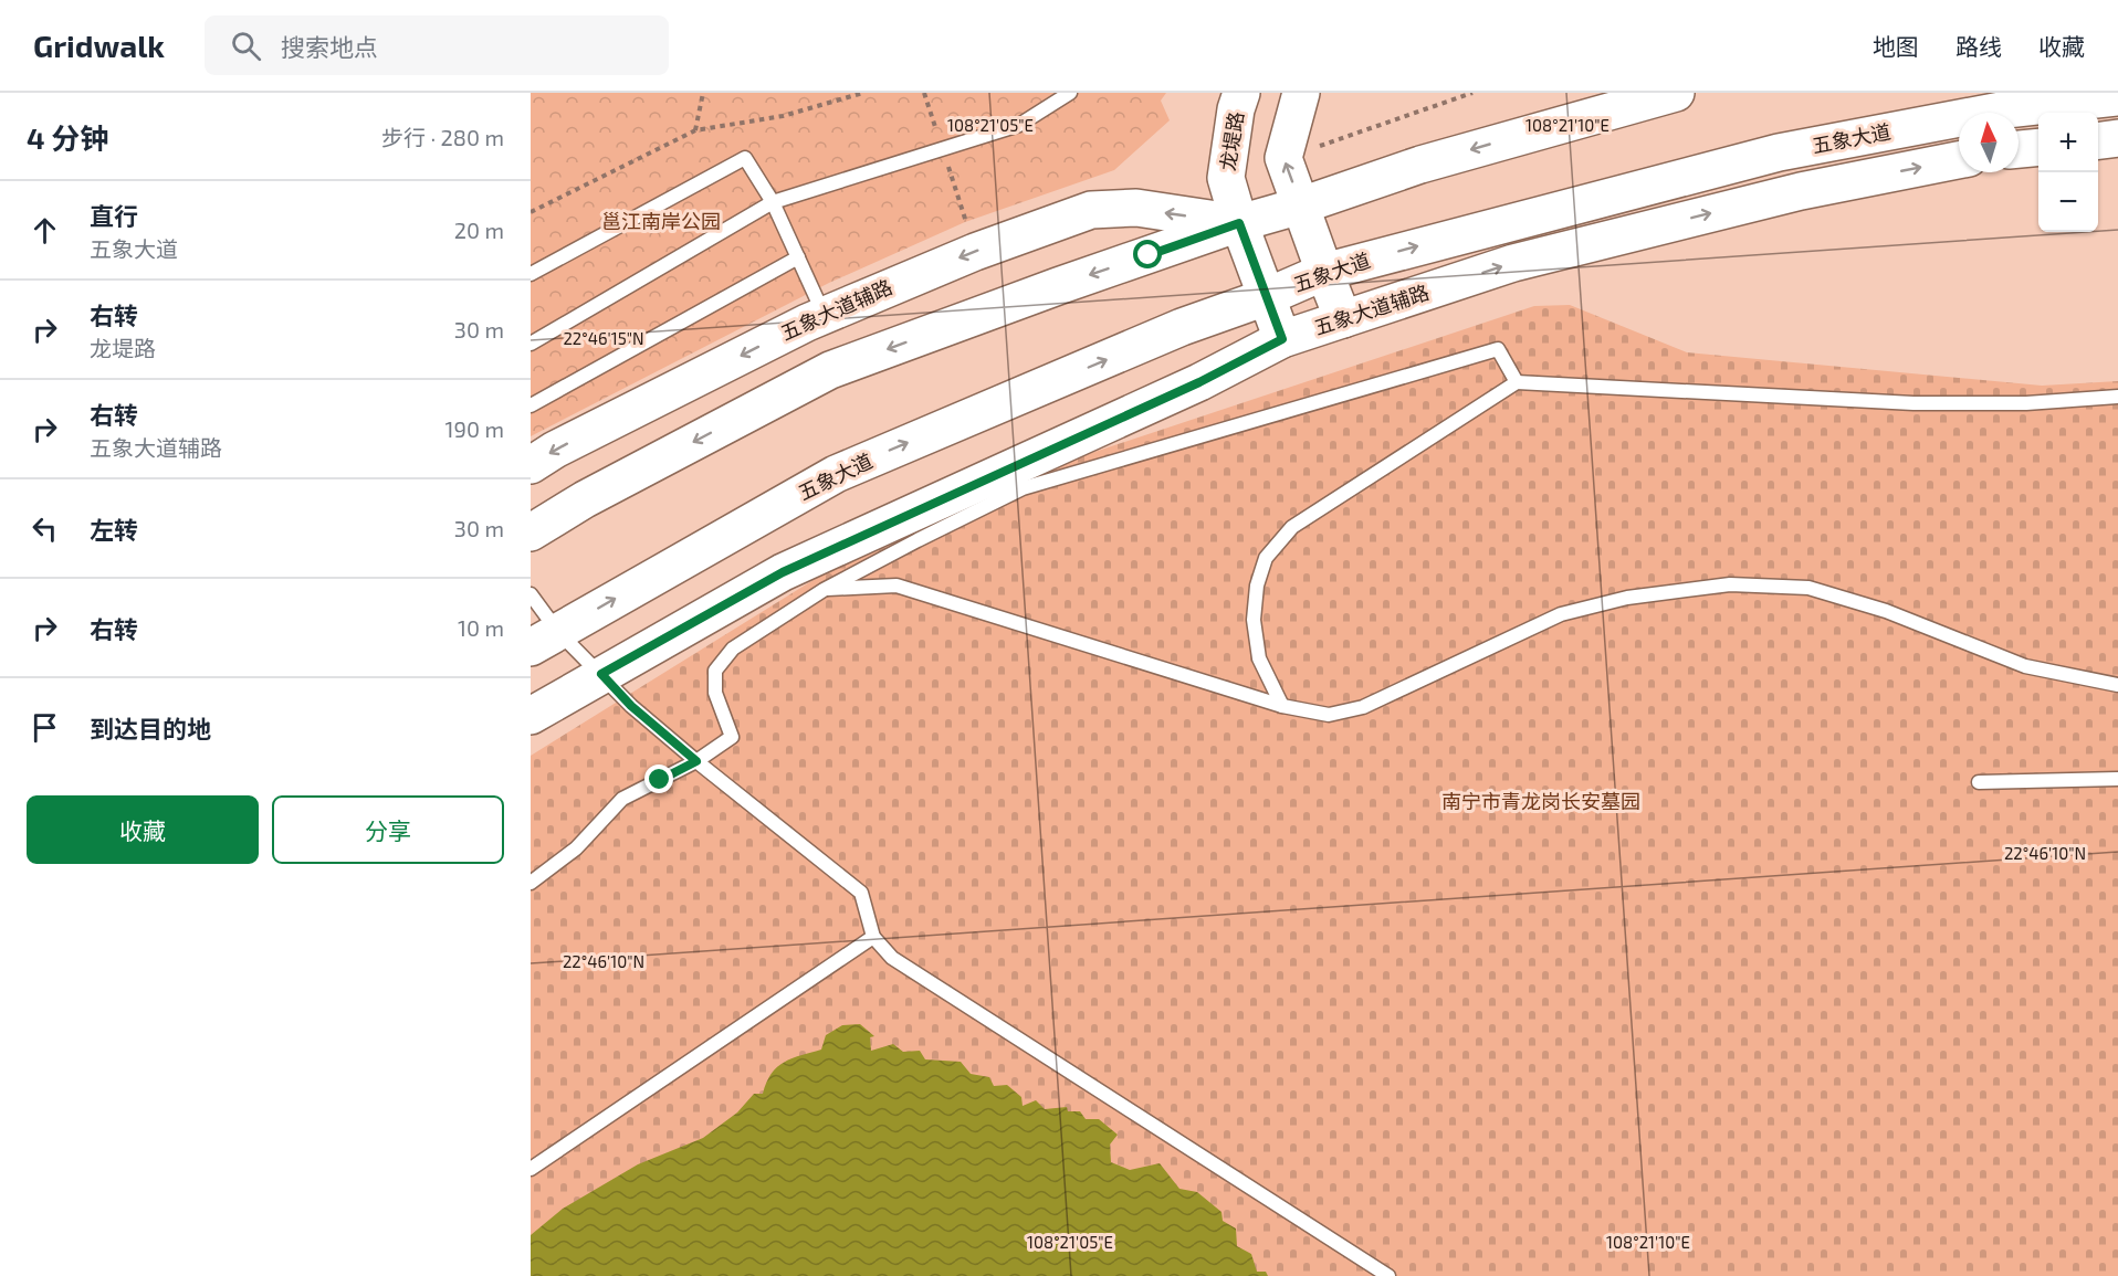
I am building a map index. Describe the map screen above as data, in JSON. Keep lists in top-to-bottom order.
{
  "streets": {
    "main road": ["五象大道", "龙堤路", "五象大道辅路"]
  },
  "crossings": [
    ["五象大道", "龙堤路"],
    ["龙堤路", "五象大道辅路"]
  ],
  "parks": ["邕江南岸公园", "南宁市青龙岗长安墓园"],
  "north": "top",
  "page": {
    "header": "Gridwalk",
    "search": "搜索地点",
    "nav": ["地图", "路线", "收藏"],
    "heading": ["4 分钟", "步行 · 280 m"],
    "map_buttons": ["+", "−"],
    "list": [
      ["直行", "五象大道", "20 m"],
      ["右转", "龙堤路", "30 m"],
      ["右转", "五象大道辅路", "190 m"],
      ["左转", "30 m"],
      ["右转", "10 m"],
      "到达目的地"
    ],
    "buttons": ["收藏", "分享"]
  },
  "coordinates": [
    "108°21'05\"E",
    "108°21'10\"E",
    "22°46'15\"N",
    "22°46'10\"N"
  ]
}
